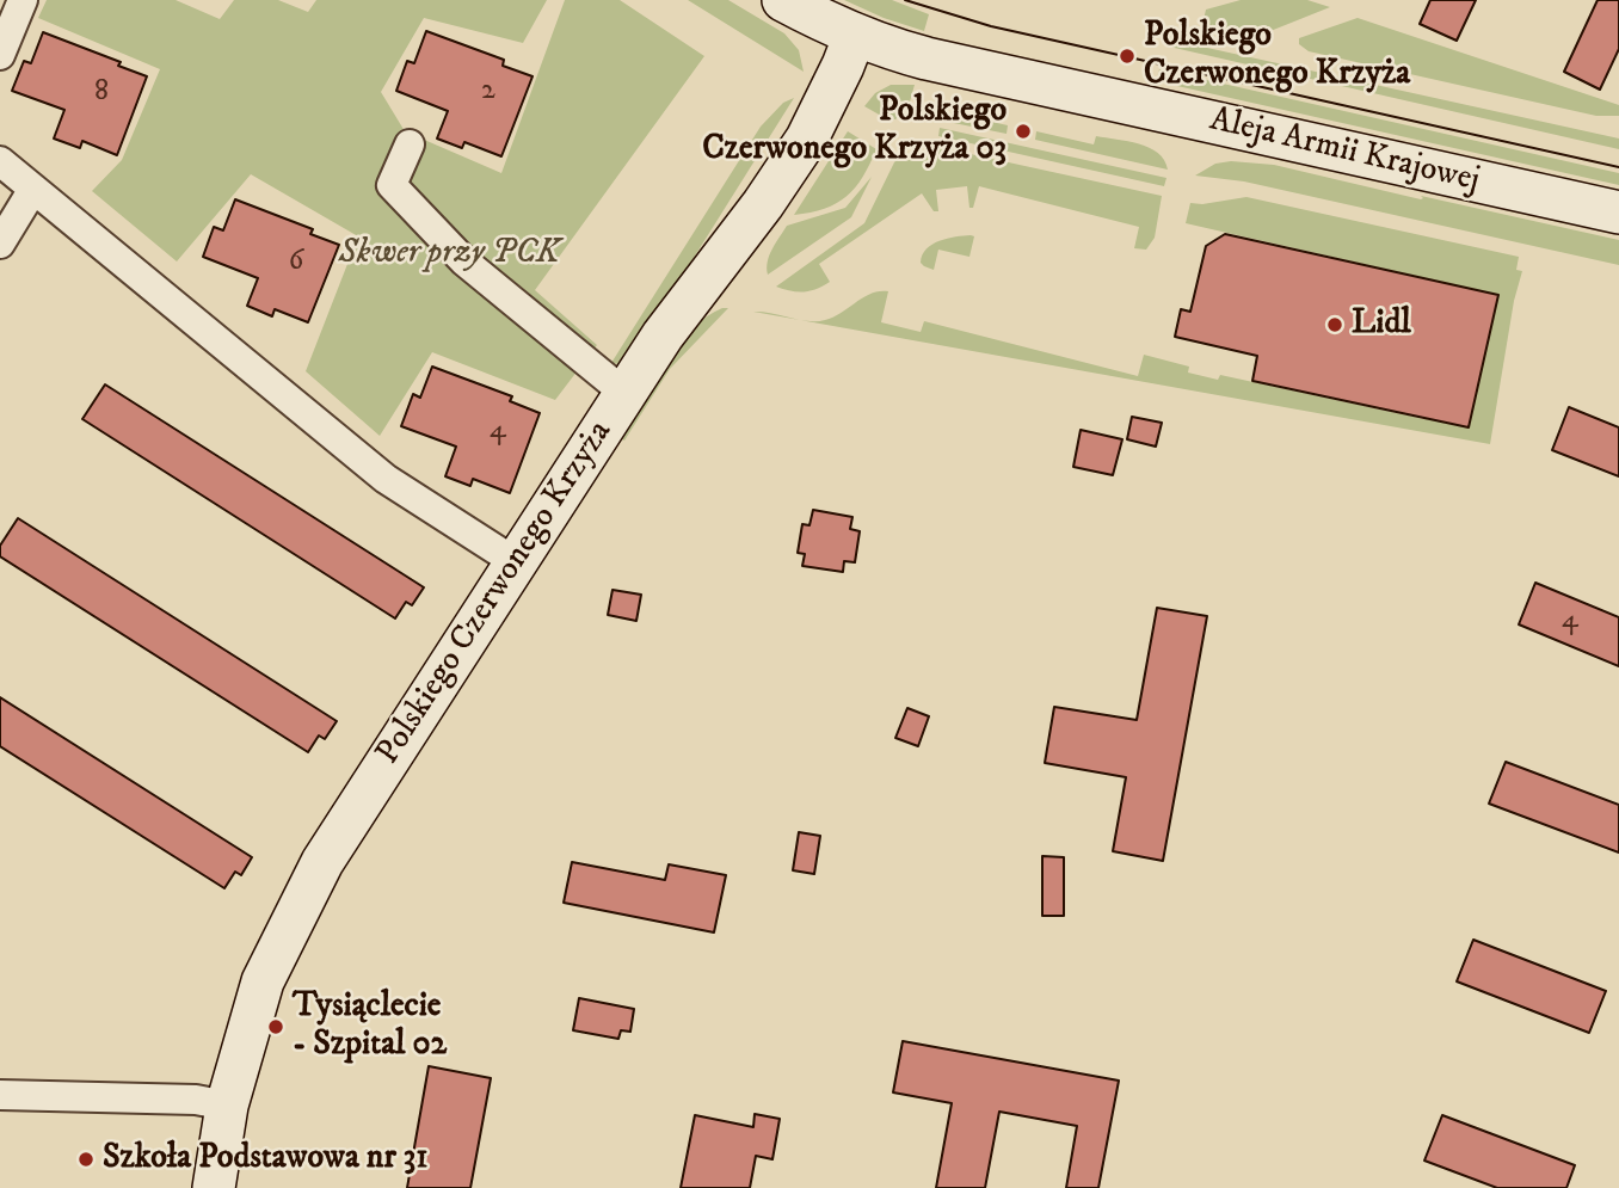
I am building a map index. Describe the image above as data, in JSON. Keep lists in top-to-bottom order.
{
  "streets": {
    "street": ["Aleja Armii Krajowej", "Polskiego Czerwonego Krzyża"]
  },
  "crossings": [
    ["Aleja Armii Krajowej", "Polskiego Czerwonego Krzyża"]
  ],
  "parks": ["Skwer przy PCK"],
  "places": [
    "Polskiego Czerwonego Krzyża",
    "Polskiego Czerwonego Krzyża 03",
    "Lidl",
    "Tysiąclecie - Szpital 02",
    "Szkoła Podstawowa nr 31"
  ],
  "house_numbers": [
    "2",
    "8",
    "6",
    "4",
    "4"
  ]
}
